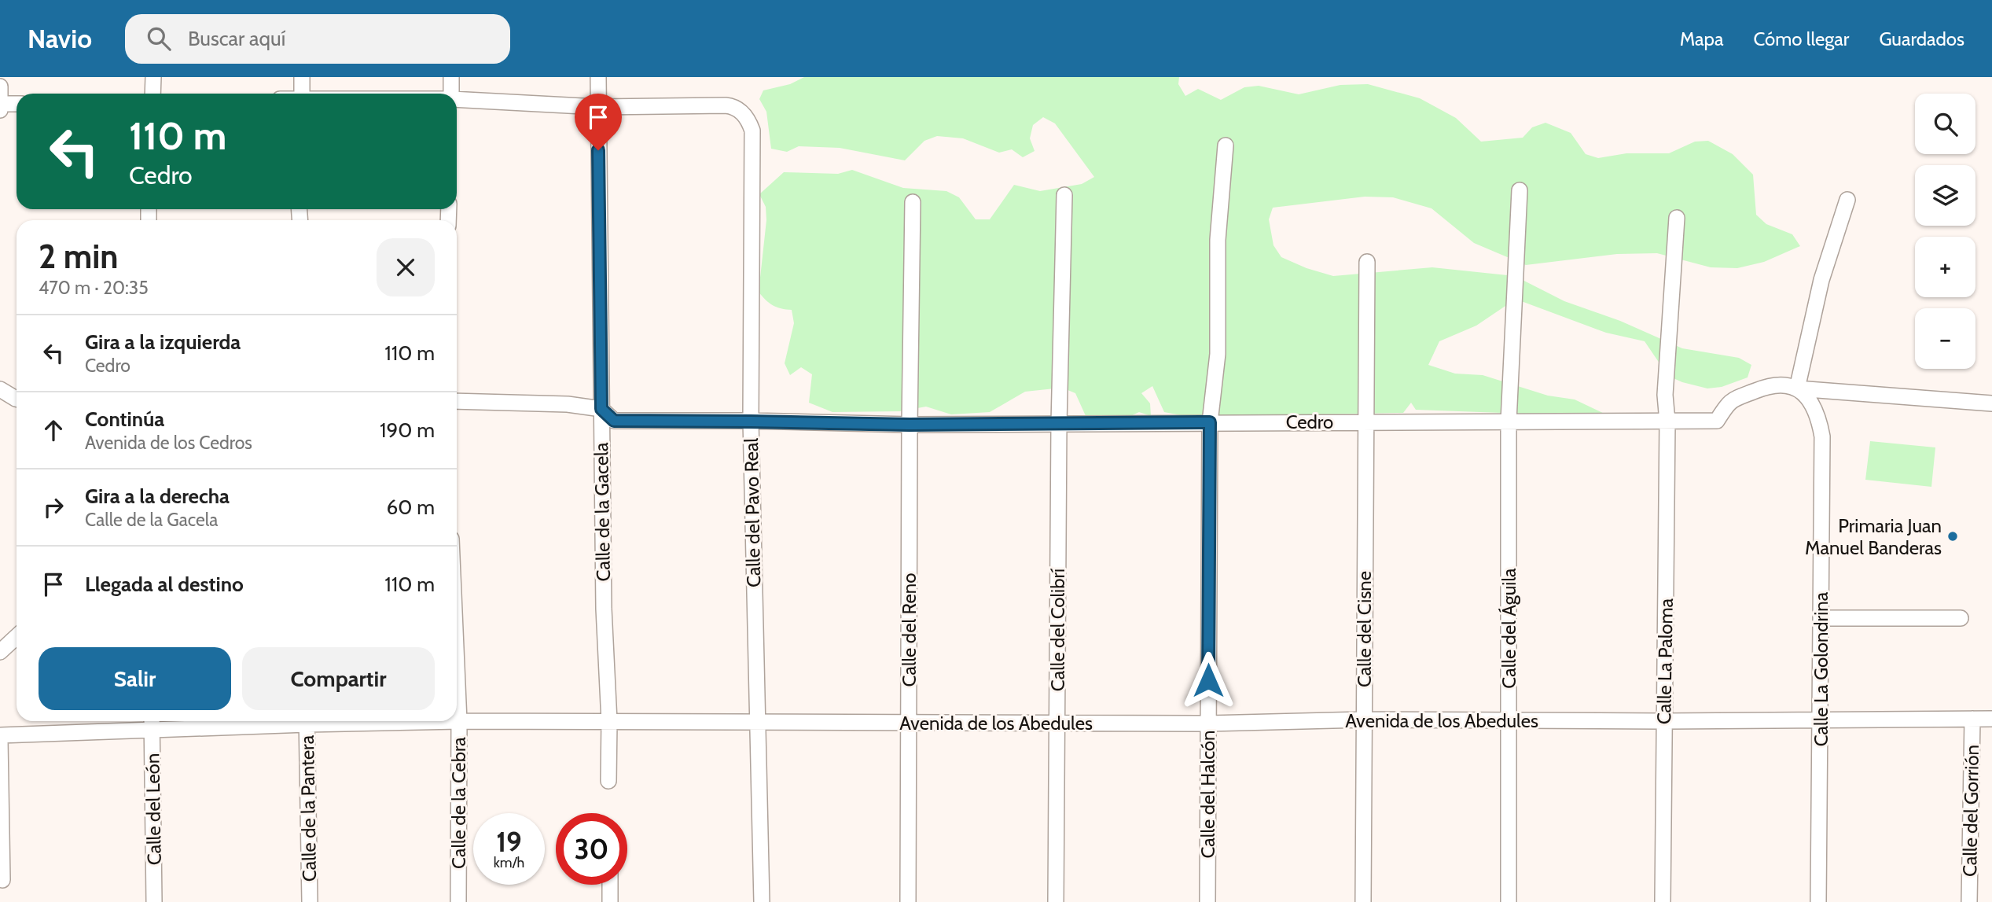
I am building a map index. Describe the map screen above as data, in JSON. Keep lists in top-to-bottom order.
{
  "streets": {
    "street": [
      "Cedro",
      "Calle de la Gacela",
      "Calle del Pavo Real",
      "Calle del Águila",
      "Calle del Cisne",
      "Calle del Reno",
      "Calle del Colibrí",
      "Calle La Paloma",
      "Calle La Golondrina",
      "Avenida de los Abedules",
      "Calle del Halcón",
      "Calle de la Cebra",
      "Calle de la Pantera",
      "Calle del León",
      "Calle del Gorrión"
    ]
  },
  "crossings": [
    ["Cedro", "Calle de la Gacela"],
    ["Cedro", "Calle del Pavo Real"],
    ["Cedro", "Calle del Águila"],
    ["Cedro", "Calle del Cisne"],
    ["Cedro", "Calle del Reno"],
    ["Cedro", "Calle del Colibrí"],
    ["Cedro", "Calle La Paloma"],
    ["Cedro", "Calle La Golondrina"],
    ["Cedro", "Calle del Halcón"],
    ["Calle de la Gacela", "Calle del Pavo Real"],
    ["Calle de la Gacela", "Avenida de los Abedules"],
    ["Calle del Pavo Real", "Avenida de los Abedules"],
    ["Calle del Águila", "Avenida de los Abedules"],
    ["Calle del Cisne", "Avenida de los Abedules"],
    ["Calle del Reno", "Avenida de los Abedules"],
    ["Calle del Colibrí", "Avenida de los Abedules"],
    ["Calle La Paloma", "Avenida de los Abedules"],
    ["Calle La Golondrina", "Avenida de los Abedules"],
    ["Avenida de los Abedules", "Calle del Halcón"],
    ["Avenida de los Abedules", "Calle de la Cebra"],
    ["Avenida de los Abedules", "Calle del León"],
    ["Avenida de los Abedules", "Calle del Gorrión"]
  ],
  "places": ["Primaria Juan Manuel Banderas"],
  "page": {
    "header": "Navio",
    "search": "Buscar aquí",
    "nav": ["Mapa", "Cómo llegar", "Guardados"],
    "map_buttons": ["+", "−"],
    "turn": ["110 m", "Cedro"],
    "heading": ["2 min", "470 m · 20:35"],
    "list": [
      {
        "name": "Gira a la izquierda",
        "note": "Cedro",
        "value": "110 m"
      },
      {
        "name": "Continúa",
        "note": "Avenida de los Cedros",
        "value": "190 m"
      },
      {
        "name": "Gira a la derecha",
        "note": "Calle de la Gacela",
        "value": "60 m"
      },
      {
        "name": "Llegada al destino",
        "value": "110 m"
      }
    ],
    "buttons": ["Salir", "Compartir"],
    "speed": "19 km/h",
    "limit": "30"
  }
}
